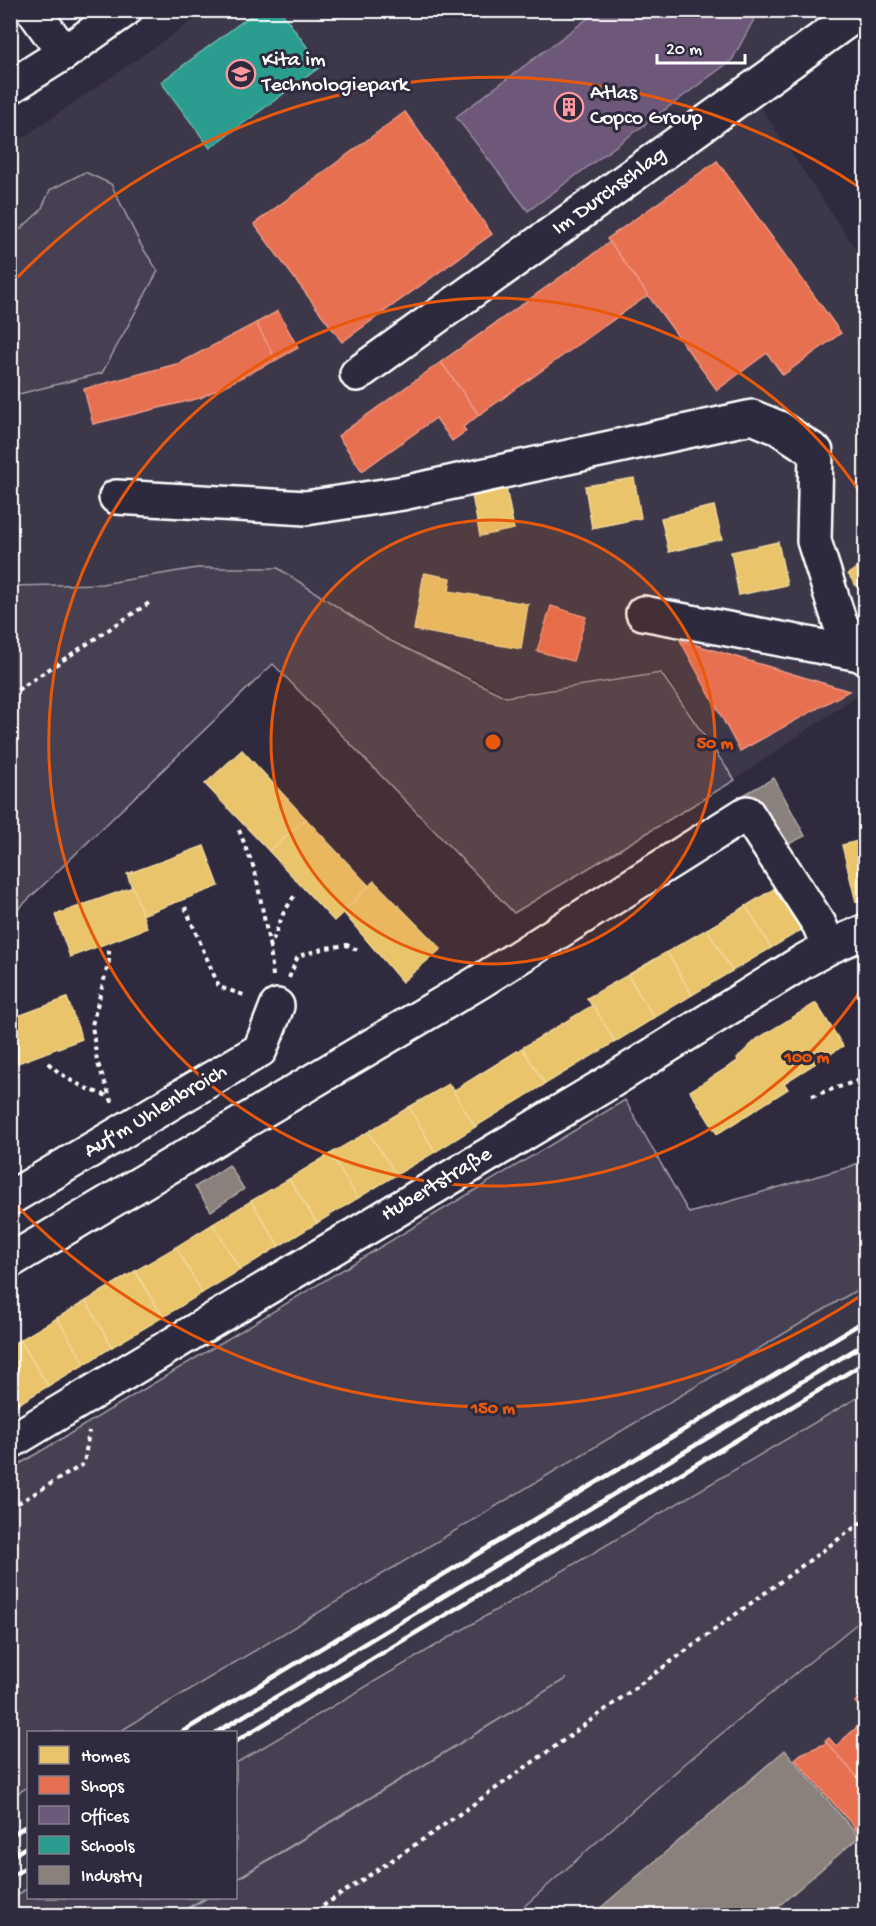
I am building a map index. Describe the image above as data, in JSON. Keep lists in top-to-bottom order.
{
  "streets": {
    "street": ["Im Durchschlag", "Auf'm Uhlenbroich", "Hubertstraße"]
  },
  "places": {
    "school or university": ["Kita im Technologiepark"],
    "building": ["Atlas Copco Group"]
  },
  "legend": [
    "Homes",
    "Shops",
    "Offices",
    "Schools",
    "Industry"
  ],
  "scale_bar": "20 m",
  "rings": ["50 m", "100 m", "150 m"]
}
